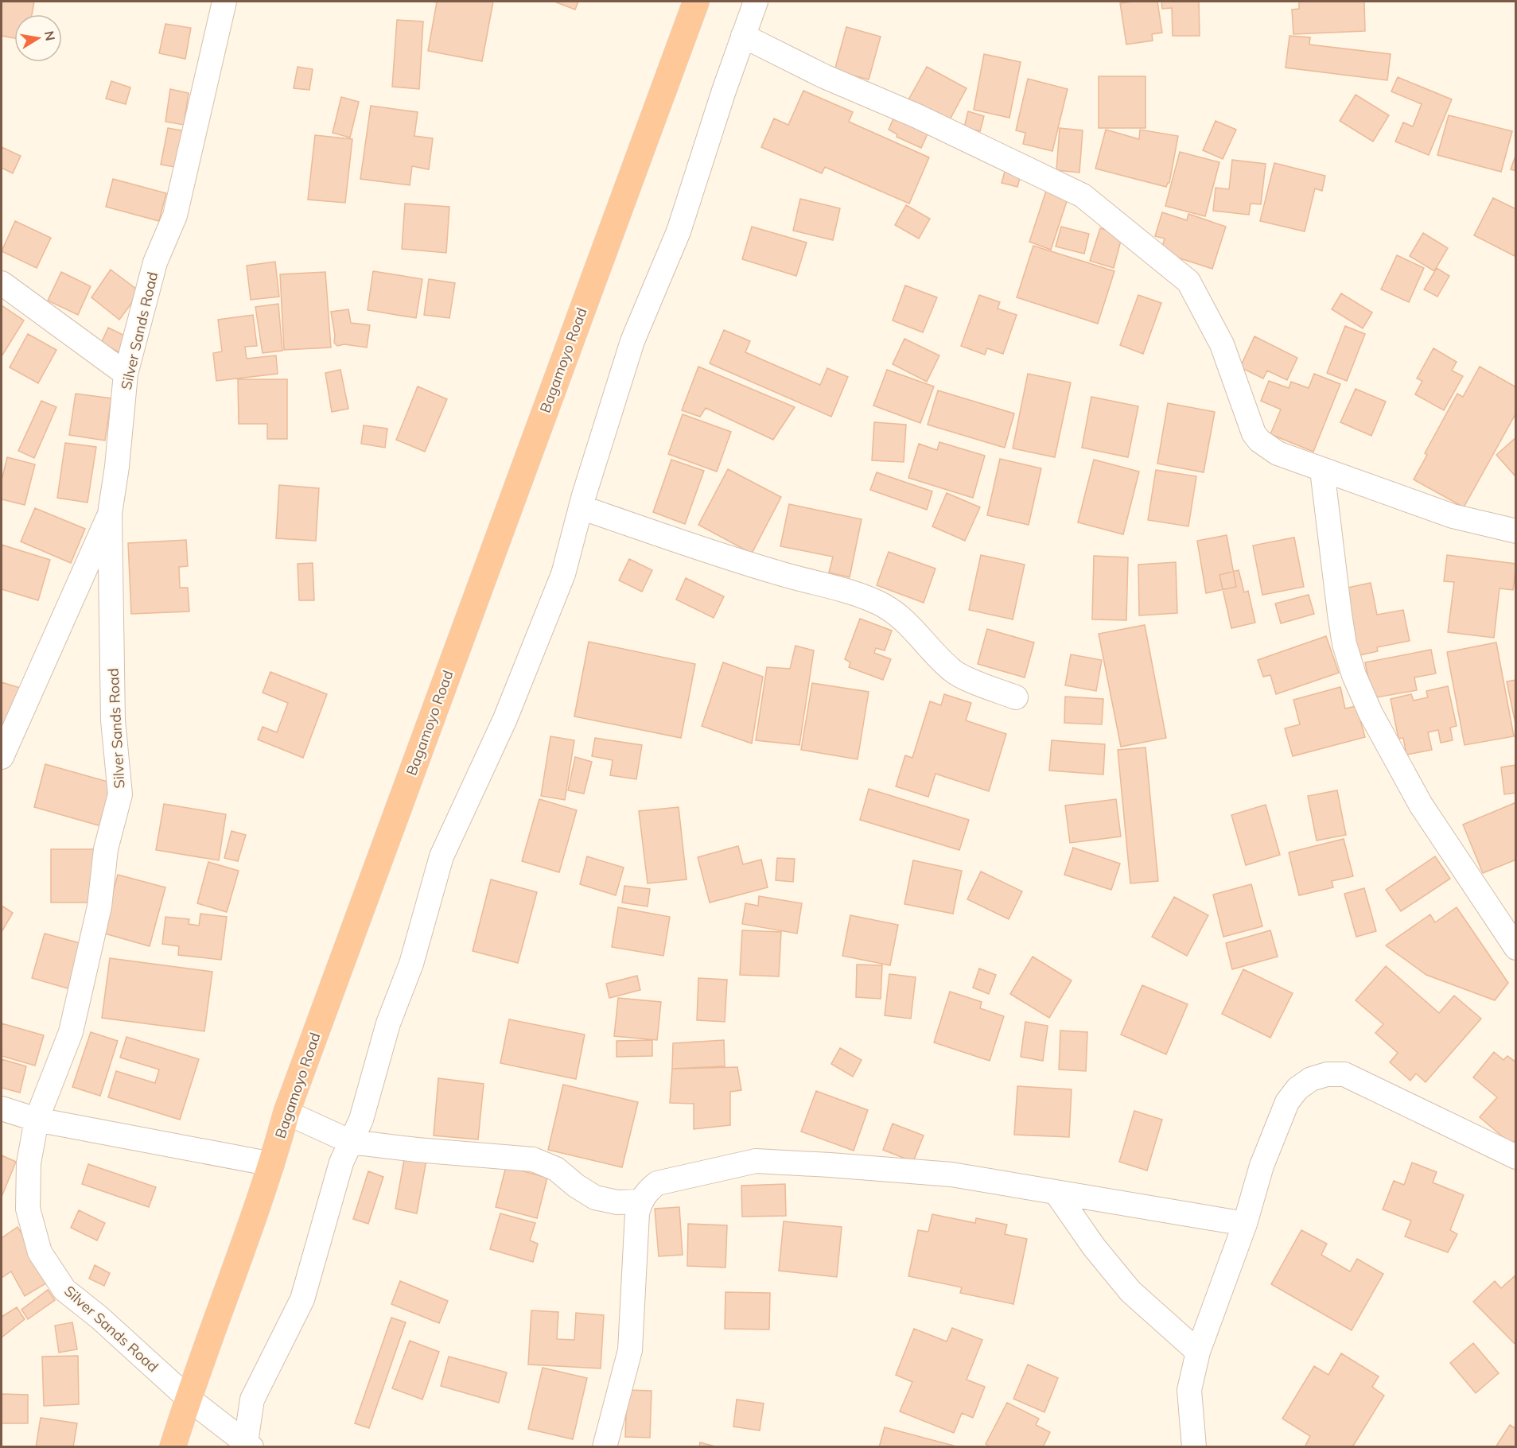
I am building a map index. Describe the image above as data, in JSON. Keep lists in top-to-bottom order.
{
  "streets": {
    "highway": ["Bagamoyo Road"],
    "street": ["Silver Sands Road"]
  },
  "crossings": [
    ["Silver Sands Road", "Bagamoyo Road"]
  ],
  "north": "right"
}
